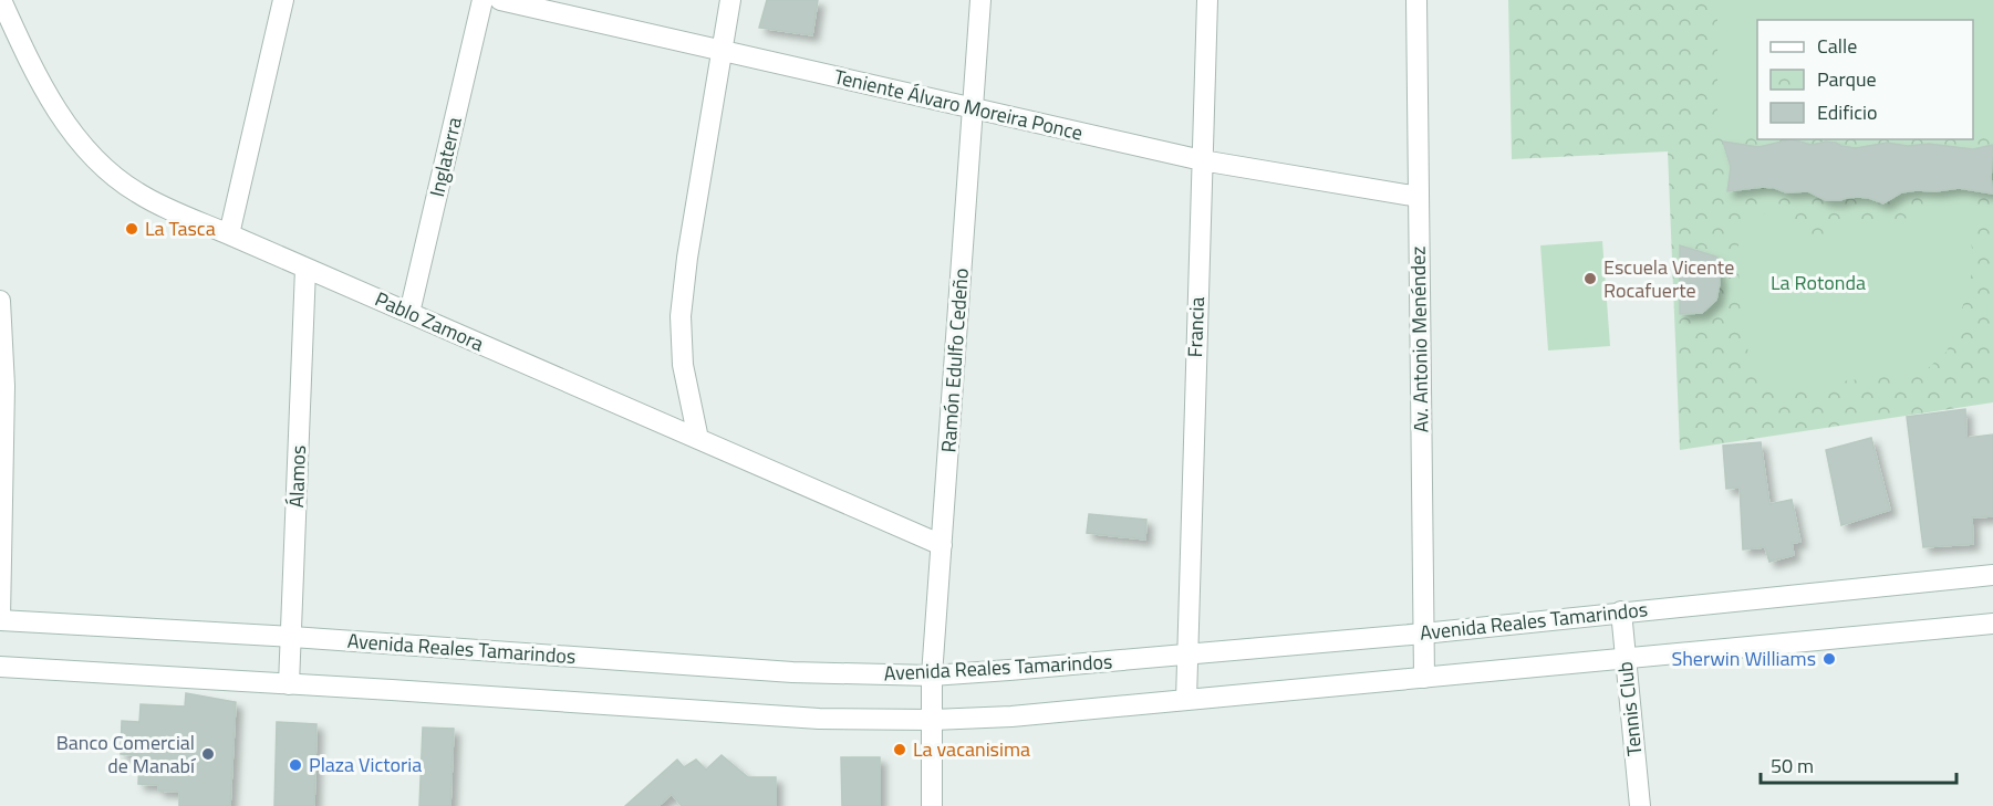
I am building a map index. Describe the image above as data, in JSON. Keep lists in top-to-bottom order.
{
  "streets": {
    "street": [
      "Teniente Álvaro Moreira Ponce",
      "Inglaterra",
      "Pablo Zamora",
      "Francia",
      "Av. Antonio Menéndez",
      "Ramón Edulfo Cedeño",
      "Álamos",
      "Avenida Reales Tamarindos",
      "Tennis Club"
    ]
  },
  "crossings": [
    ["Teniente Álvaro Moreira Ponce", "Francia"],
    ["Teniente Álvaro Moreira Ponce", "Av. Antonio Menéndez"],
    ["Teniente Álvaro Moreira Ponce", "Ramón Edulfo Cedeño"],
    ["Inglaterra", "Pablo Zamora"],
    ["Pablo Zamora", "Ramón Edulfo Cedeño"],
    ["Pablo Zamora", "Álamos"],
    ["Francia", "Avenida Reales Tamarindos"],
    ["Av. Antonio Menéndez", "Avenida Reales Tamarindos"],
    ["Ramón Edulfo Cedeño", "Avenida Reales Tamarindos"],
    ["Álamos", "Avenida Reales Tamarindos"],
    ["Avenida Reales Tamarindos", "Tennis Club"]
  ],
  "parks": ["La Rotonda"],
  "places": [
    "La Tasca",
    "Escuela Vicente Rocafuerte",
    "Sherwin Williams",
    "La vacanisima",
    "Banco Comercial de Manabí",
    "Plaza Victoria"
  ],
  "legend": ["Calle", "Parque", "Edificio"],
  "scale_bar": "50 m"
}
